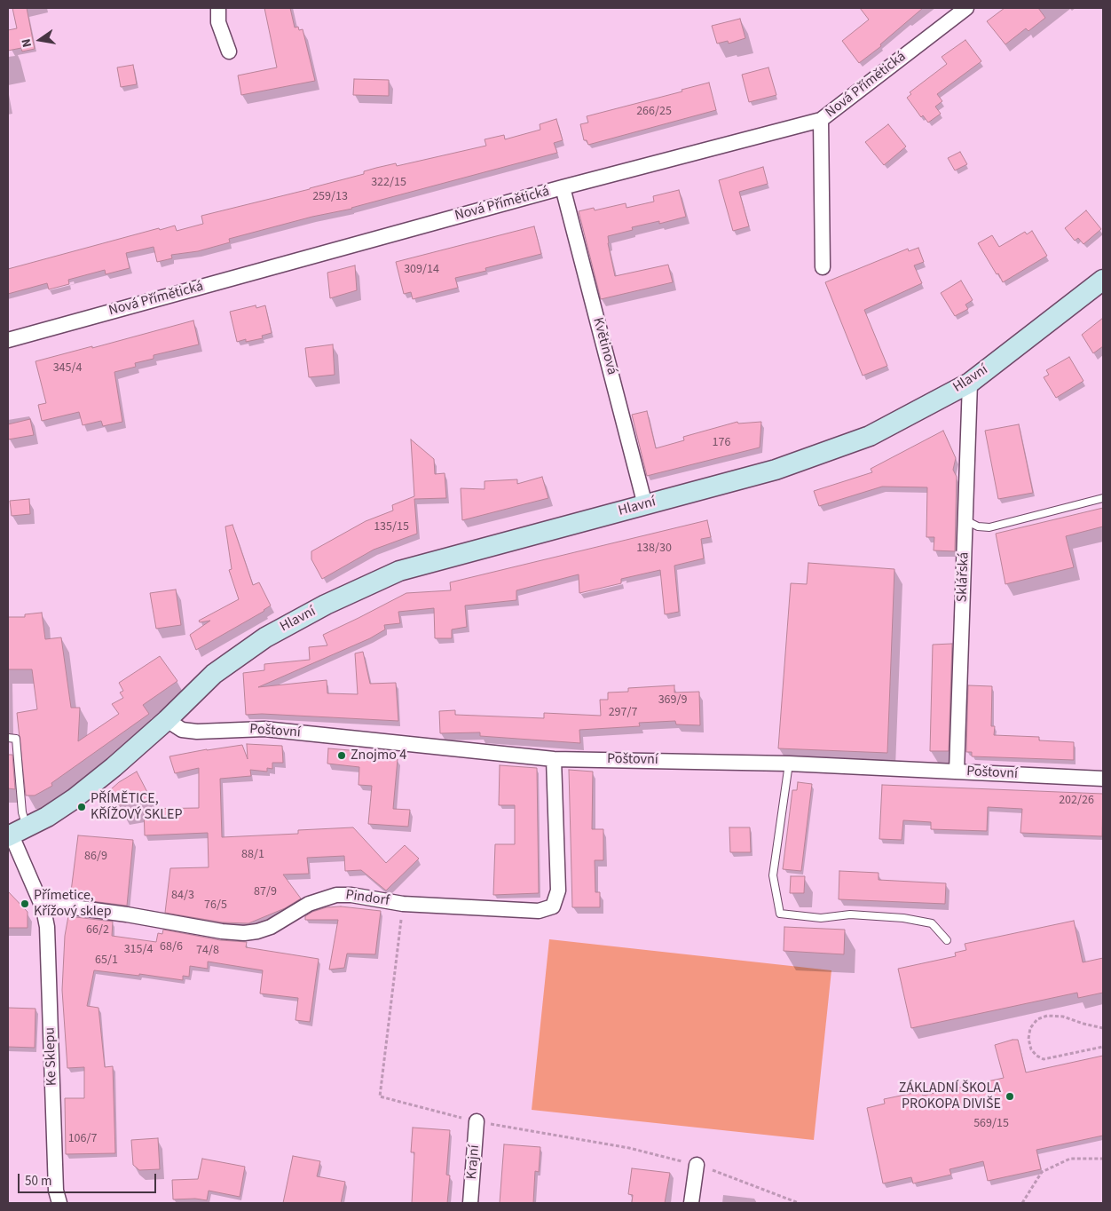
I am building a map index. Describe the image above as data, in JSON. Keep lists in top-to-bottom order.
{
  "streets": {
    "main road": ["Hlavní"],
    "street": [
      "Nová Přímětická",
      "Květinová",
      "Sklářská",
      "Poštovní",
      "Pindorf",
      "Ke Sklepu",
      "Krajní"
    ]
  },
  "crossings": [
    ["Nová Přímětická", "Květinová"],
    ["Květinová", "Hlavní"],
    ["Hlavní", "Sklářská"],
    ["Hlavní", "Poštovní"],
    ["Hlavní", "Ke Sklepu"],
    ["Sklářská", "Poštovní"],
    ["Poštovní", "Pindorf"],
    ["Pindorf", "Ke Sklepu"]
  ],
  "places": [
    "Znojmo 4",
    "PŘÍMĚTICE, KŘÍŽOVÝ SKLEP",
    "Přímetice, Křížový sklep",
    "ZÁKLADNÍ ŠKOLA PROKOPA DIVIŠE"
  ],
  "house_numbers": [
    "266/25",
    "322/15",
    "259/13",
    "309/14",
    "345/4",
    "176",
    "135/15",
    "138/30",
    "369/9",
    "297/7",
    "202/26",
    "88/1",
    "86/9",
    "87/9",
    "84/3",
    "76/5",
    "66/2",
    "68/6",
    "315/4",
    "74/8",
    "65/1",
    "569/15",
    "106/7"
  ],
  "scale_bar": "50 m",
  "north": "left"
}
